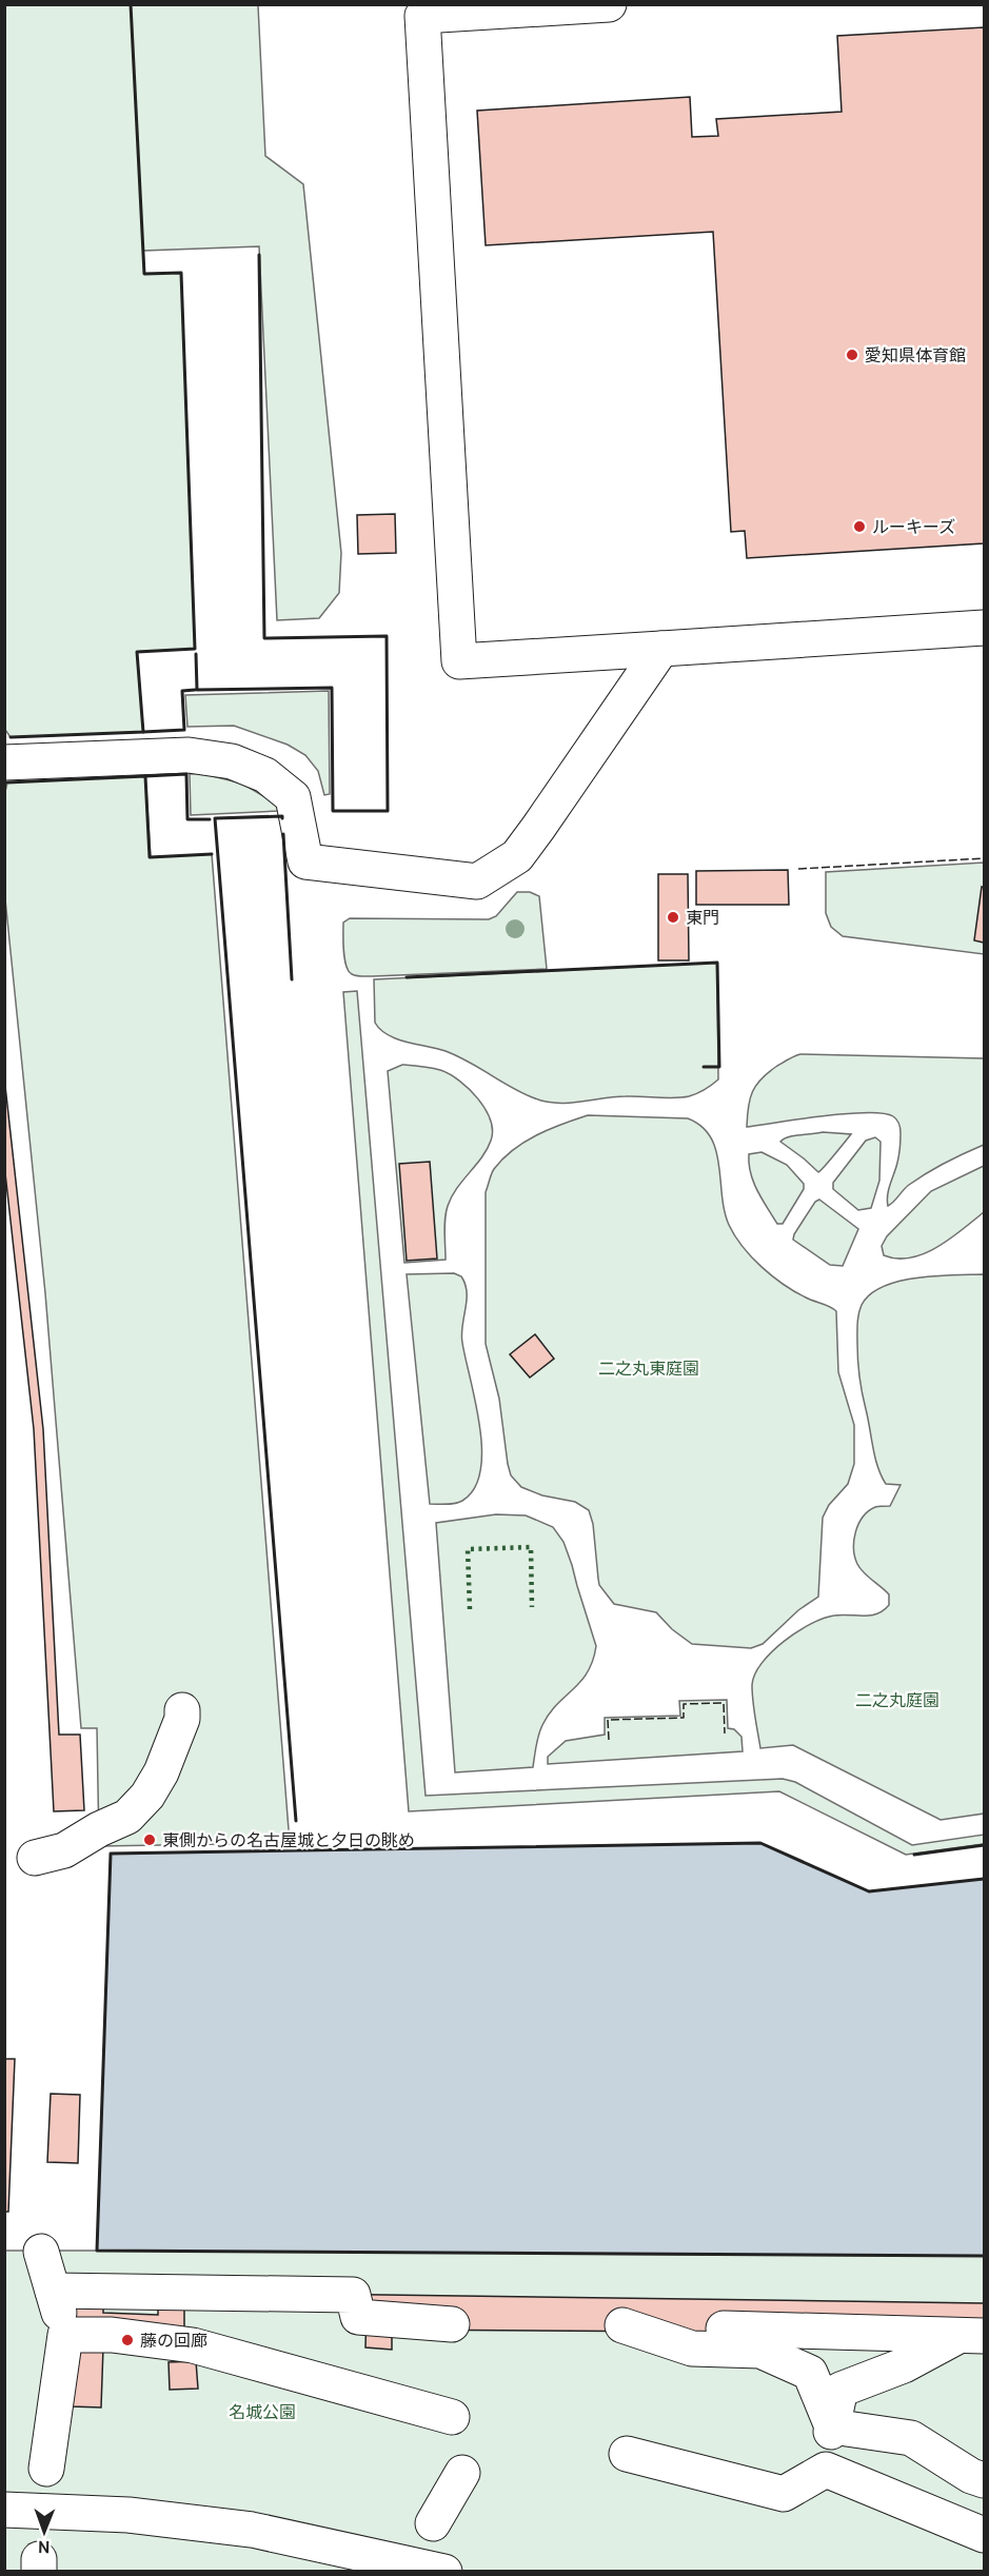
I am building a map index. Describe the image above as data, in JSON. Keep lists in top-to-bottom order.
{
  "parks": ["二之丸東庭園", "二之丸庭園", "名城公園"],
  "places": [
    "愛知県体育館",
    "ルーキーズ",
    "東門",
    "東側からの名古屋城と夕日の眺め",
    "藤の回廊"
  ],
  "north": "bottom"
}
